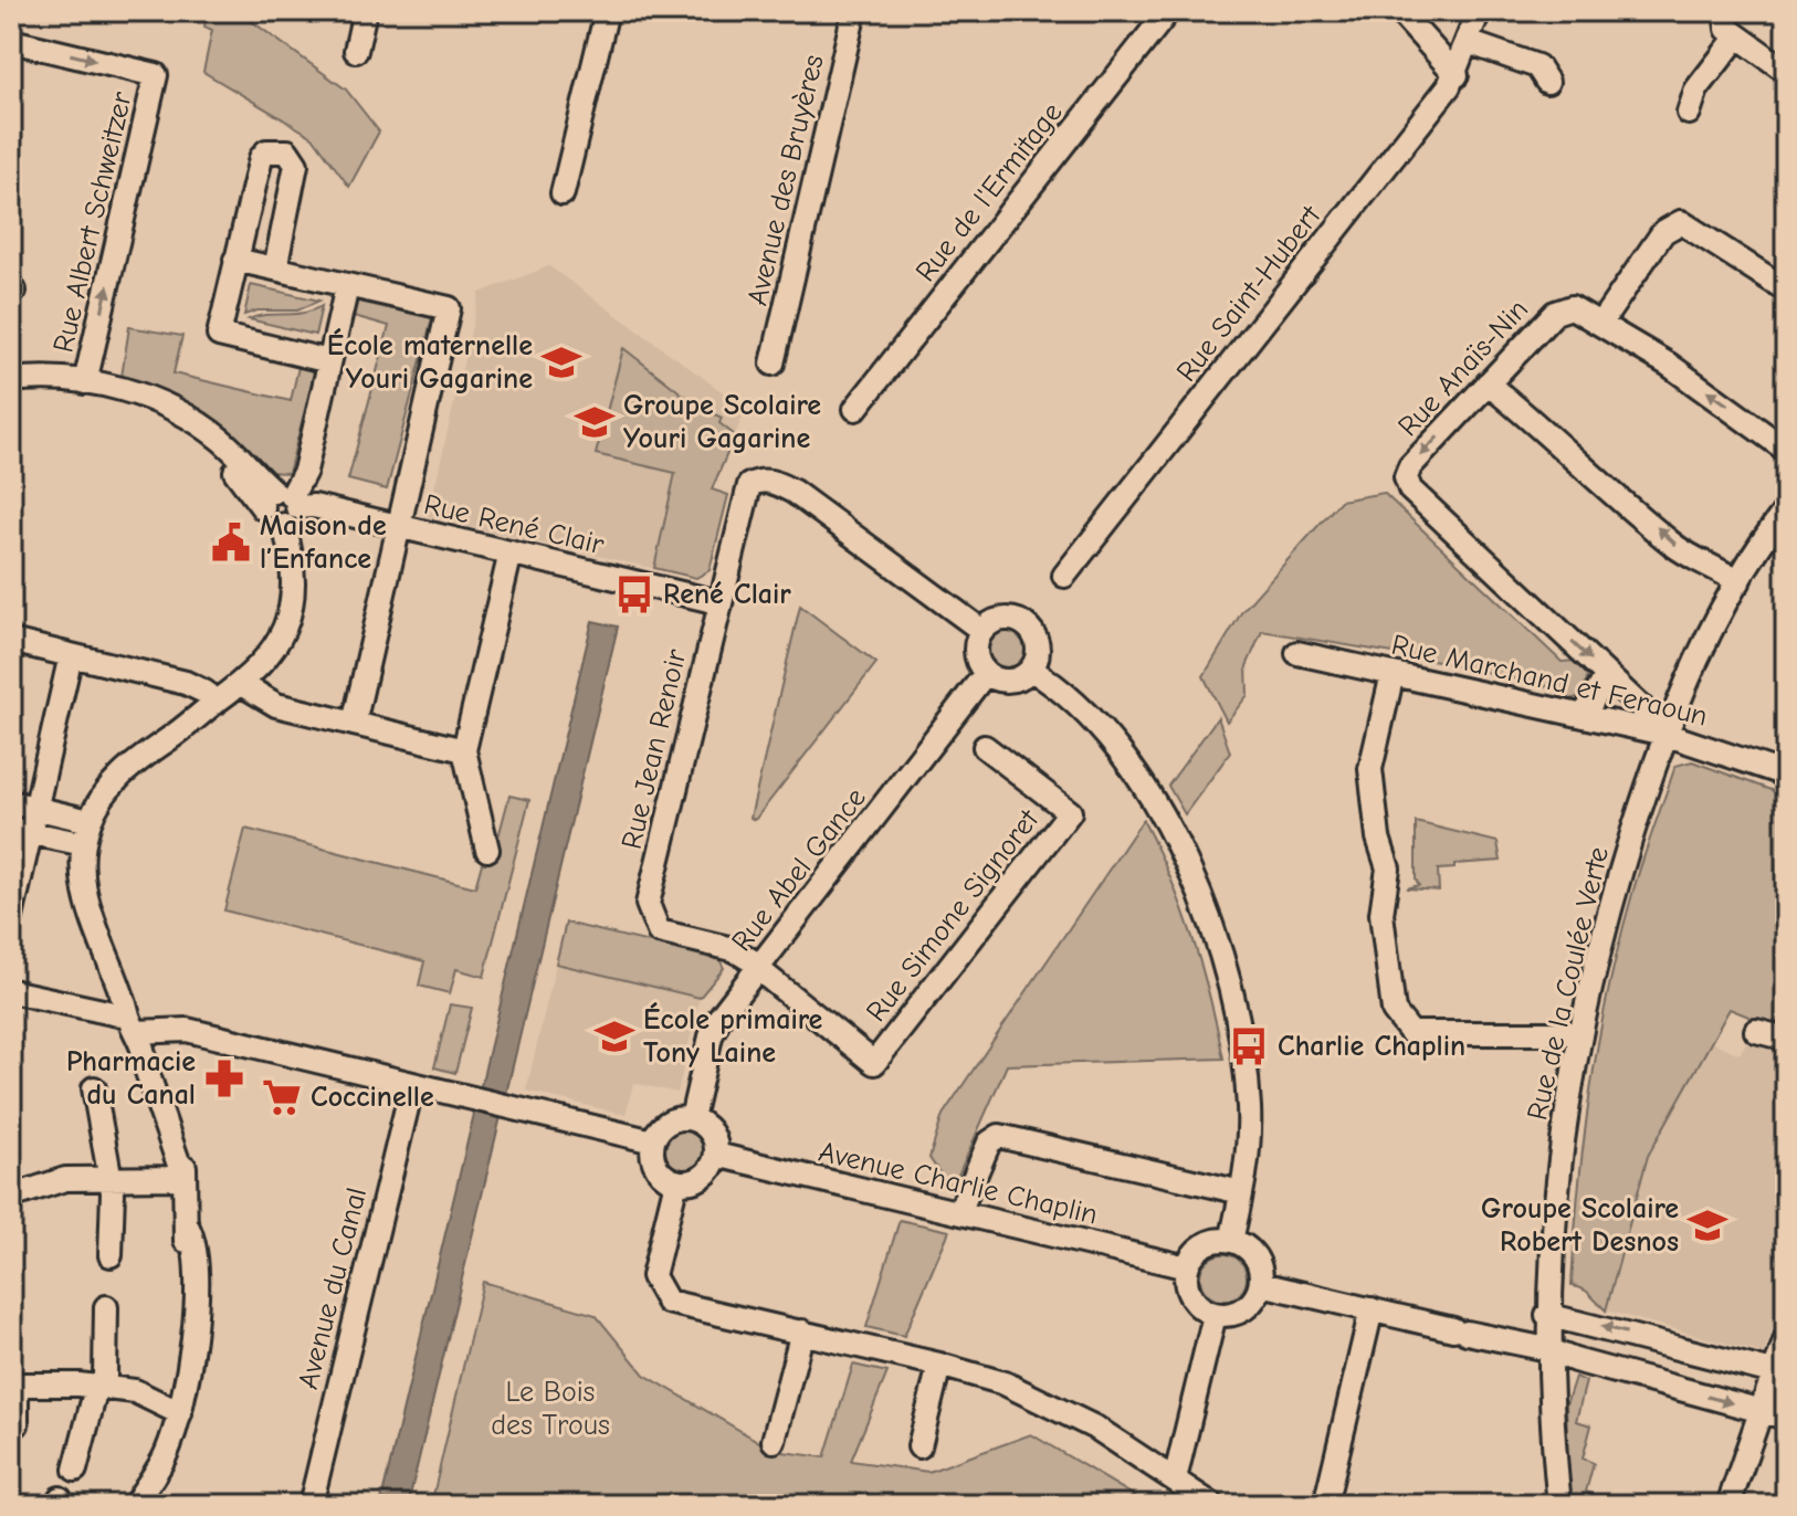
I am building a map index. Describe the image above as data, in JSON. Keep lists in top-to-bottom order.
{
  "streets": {
    "street": [
      "Avenue des Bruyères",
      "Rue de l'Ermitage",
      "Rue Albert Schweitzer",
      "Rue Saint-Hubert",
      "Rue Anaïs-Nin",
      "Rue René Clair",
      "Rue Marchand et Feraoun",
      "Rue Jean Renoir",
      "Rue Abel Gance",
      "Rue Simone Signoret",
      "Rue de la Coulée Verte",
      "Avenue Charlie Chaplin",
      "Avenue du Canal"
    ]
  },
  "crossings": [
    ["Rue Anaïs-Nin", "Rue Marchand et Feraoun"],
    ["Rue Anaïs-Nin", "Rue de la Coulée Verte"],
    ["Rue René Clair", "Rue Jean Renoir"],
    ["Rue Marchand et Feraoun", "Rue de la Coulée Verte"],
    ["Rue Jean Renoir", "Rue Abel Gance"],
    ["Rue Jean Renoir", "Rue Simone Signoret"],
    ["Rue Abel Gance", "Rue Simone Signoret"],
    ["Rue Abel Gance", "Avenue Charlie Chaplin"]
  ],
  "parks": ["Le Bois des Trous"],
  "places": {
    "school or university": [
      "École maternelle Youri Gagarine",
      "Groupe Scolaire Youri Gagarine",
      "École primaire Tony Laine",
      "Groupe Scolaire Robert Desnos"
    ],
    "public building": ["Maison de l’Enfance"],
    "bus stop": ["René Clair", "Charlie Chaplin"],
    "pharmacy": ["Pharmacie du Canal"],
    "supermarket": ["Coccinelle"]
  }
}
